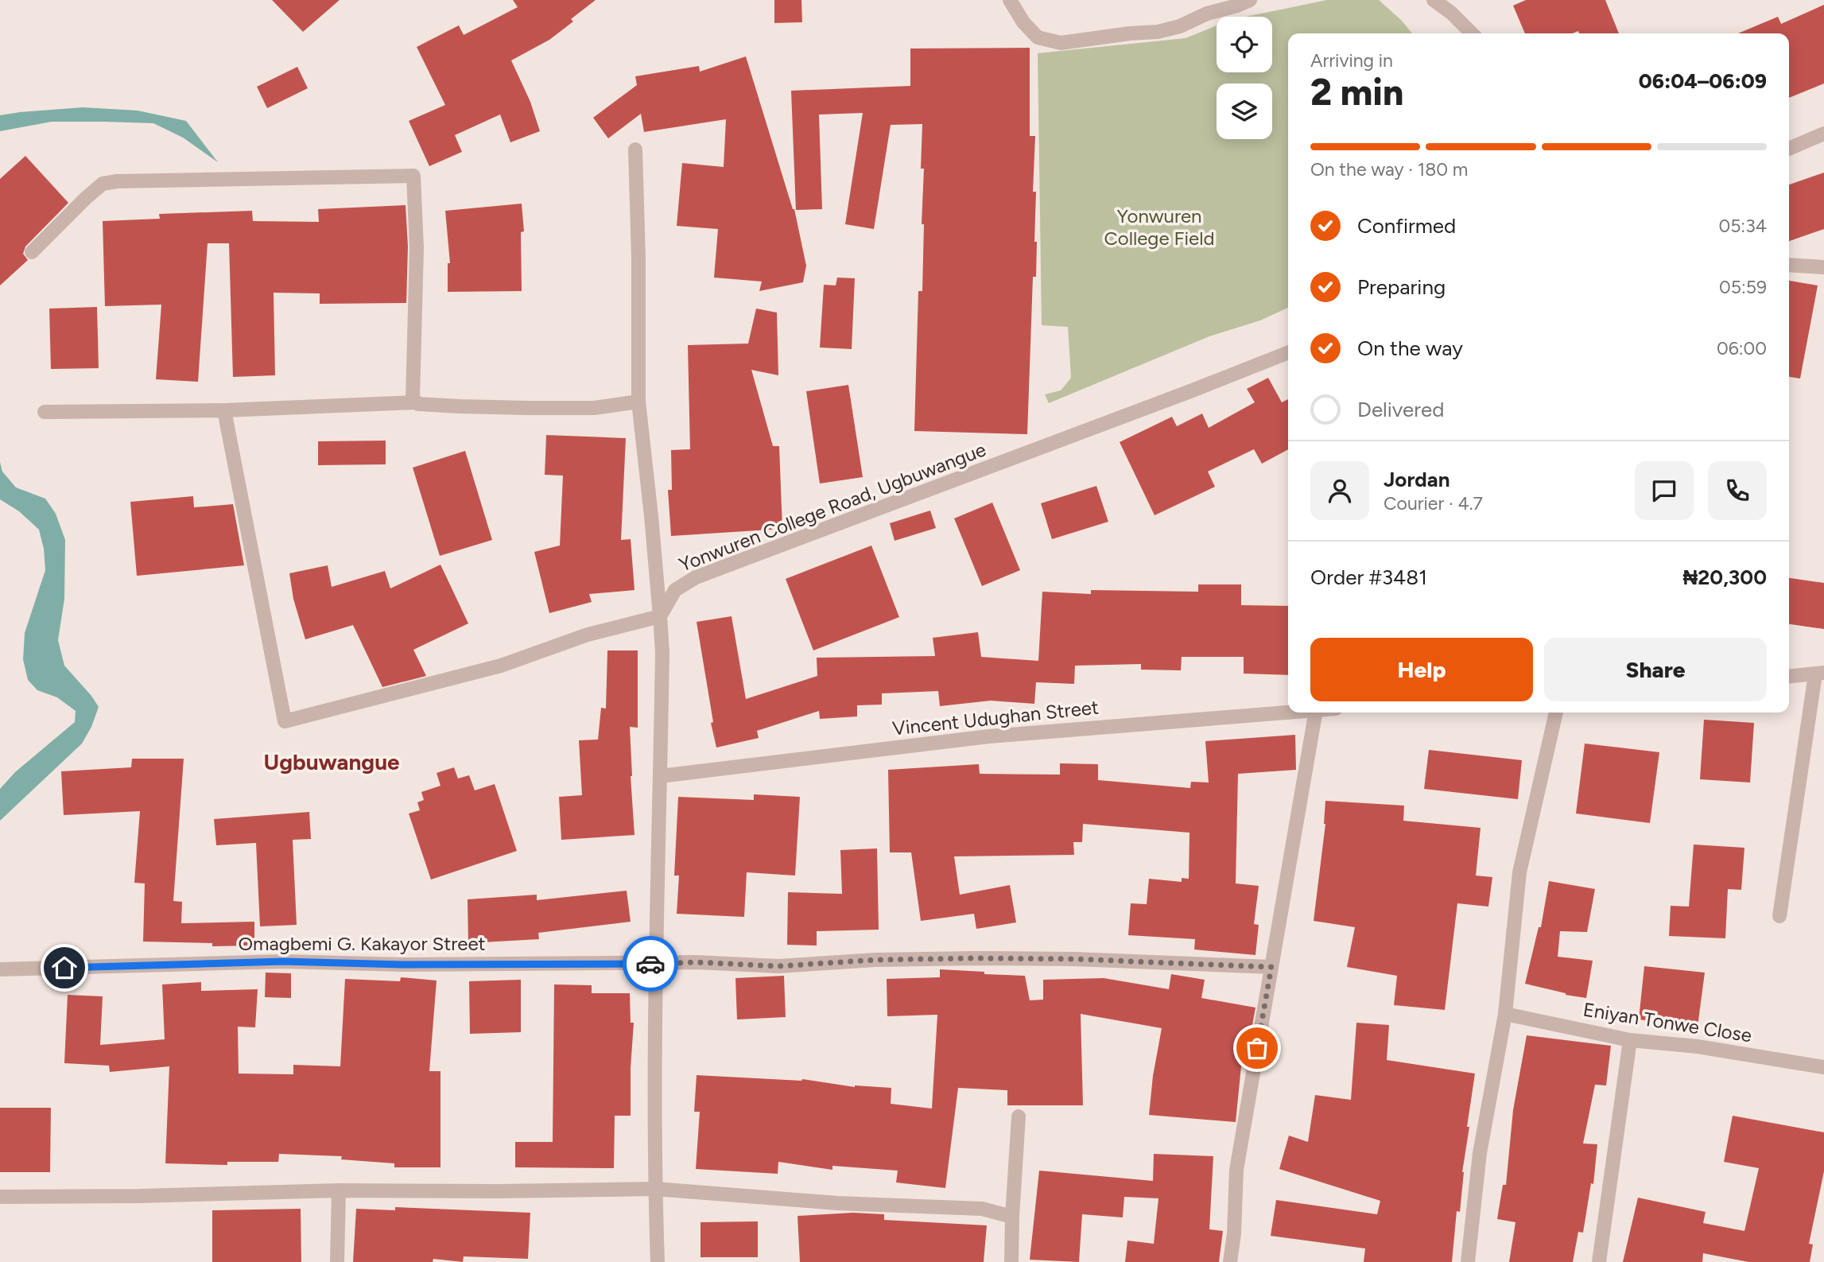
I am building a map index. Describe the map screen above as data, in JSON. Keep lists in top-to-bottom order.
{
  "streets": {
    "street": [
      "Yonwuren College Road, Ugbuwangue",
      "Vincent Udughan Street",
      "Omagbemi G. Kakayor Street",
      "Eniyan Tonwe Close"
    ]
  },
  "districts": ["Ugbuwangue"],
  "parks": ["Yonwuren College Field"],
  "page": {
    "heading": ["2 min", "Arriving in", "06:04–06:09"],
    "panel": [
      "Jordan",
      "Courier · 4.7",
      "Order #3481",
      "₦20,300"
    ],
    "bar": "On the way · 180 m",
    "list": [
      ["Confirmed", "05:34"],
      ["Preparing", "05:59"],
      ["On the way", "06:00"],
      "Delivered"
    ],
    "buttons": ["Help", "Share"]
  }
}
